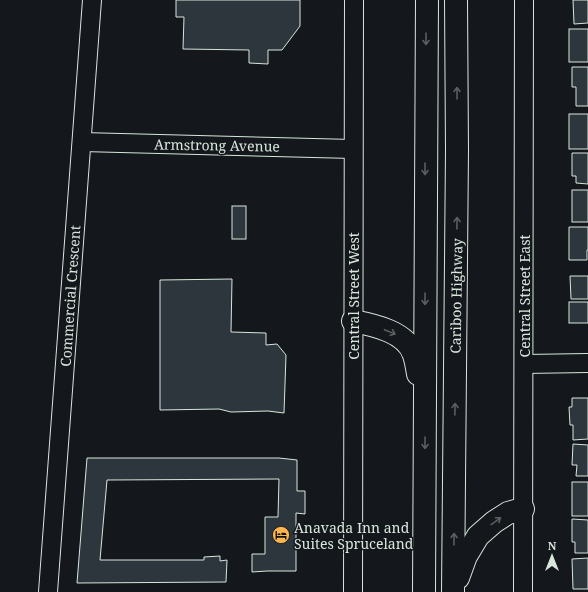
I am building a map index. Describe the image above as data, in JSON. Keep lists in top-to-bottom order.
{
  "streets": {
    "highway": ["Cariboo Highway"],
    "street": [
      "Armstrong Avenue",
      "Commercial Crescent",
      "Central Street West",
      "Central Street East"
    ]
  },
  "crossings": [
    ["Armstrong Avenue", "Commercial Crescent"],
    ["Armstrong Avenue", "Central Street West"]
  ],
  "places": {
    "hotel": ["Anavada Inn and Suites Spruceland"]
  },
  "north": "top"
}
